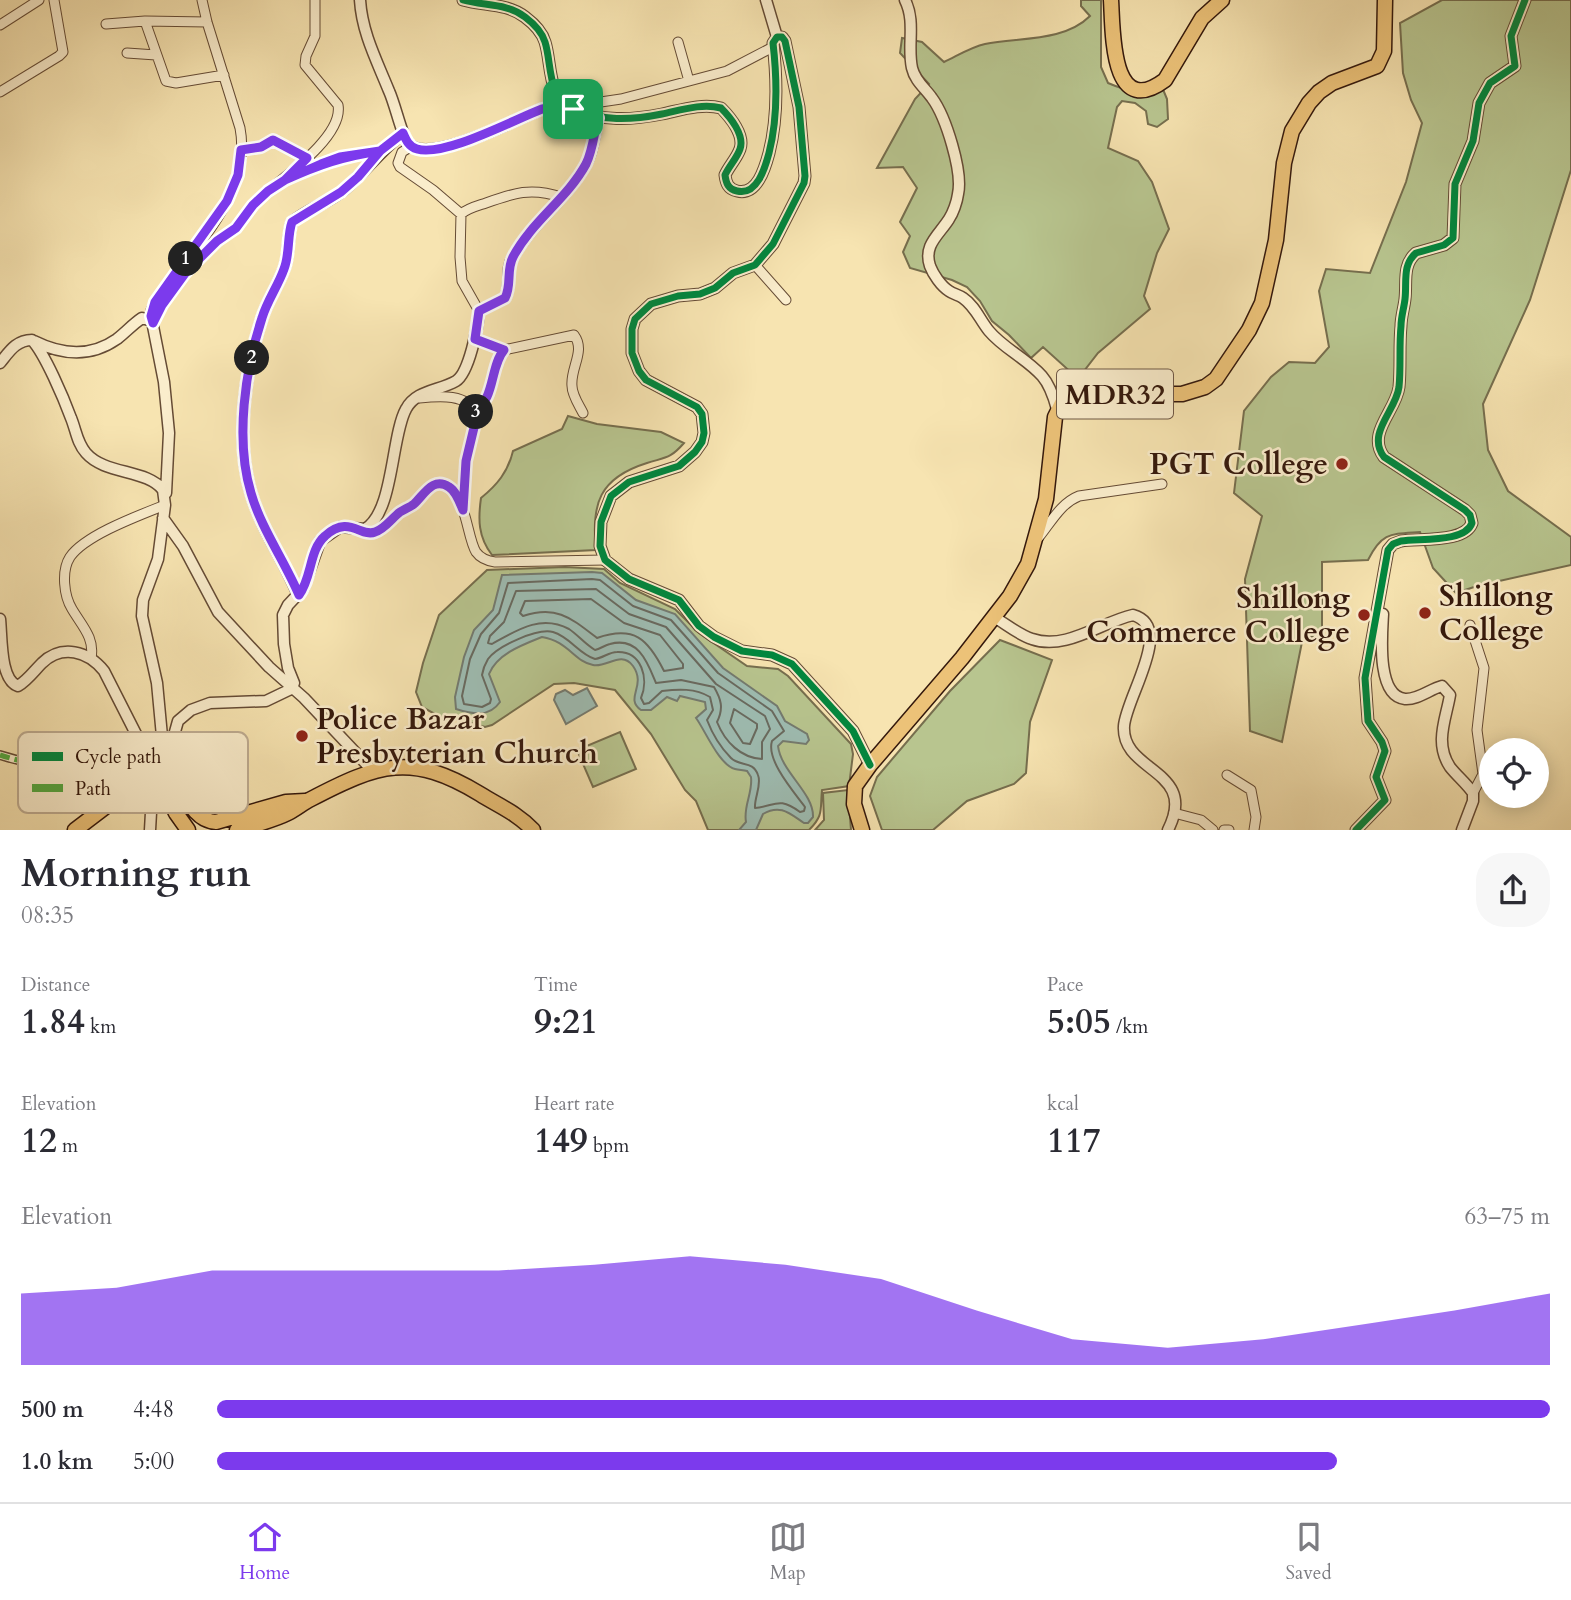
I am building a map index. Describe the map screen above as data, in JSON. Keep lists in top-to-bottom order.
{
  "streets": {
    "main road": ["MDR32"]
  },
  "places": [
    "PGT College",
    "Shillong College",
    "Shillong Commerce College",
    "Police Bazar Presbyterian Church"
  ],
  "legend": ["Cycle path", "Path"],
  "page": {
    "pins": ["1", "2", "3"],
    "heading": ["Morning run", "08:35"],
    "stats": [
      ["Distance", "1.84 km"],
      ["Time", "9:21"],
      ["Pace", "5:05 /km"],
      ["Elevation", "12 m"],
      ["Heart rate", "149 bpm"],
      ["kcal", "117"]
    ],
    "chart": ["Elevation", "63–75 m"],
    "list": [
      {
        "name": "500 m",
        "note": "4:48"
      },
      {
        "name": "1.0 km",
        "note": "5:00"
      }
    ],
    "tabs": ["Home", "Map", "Saved"]
  }
}
